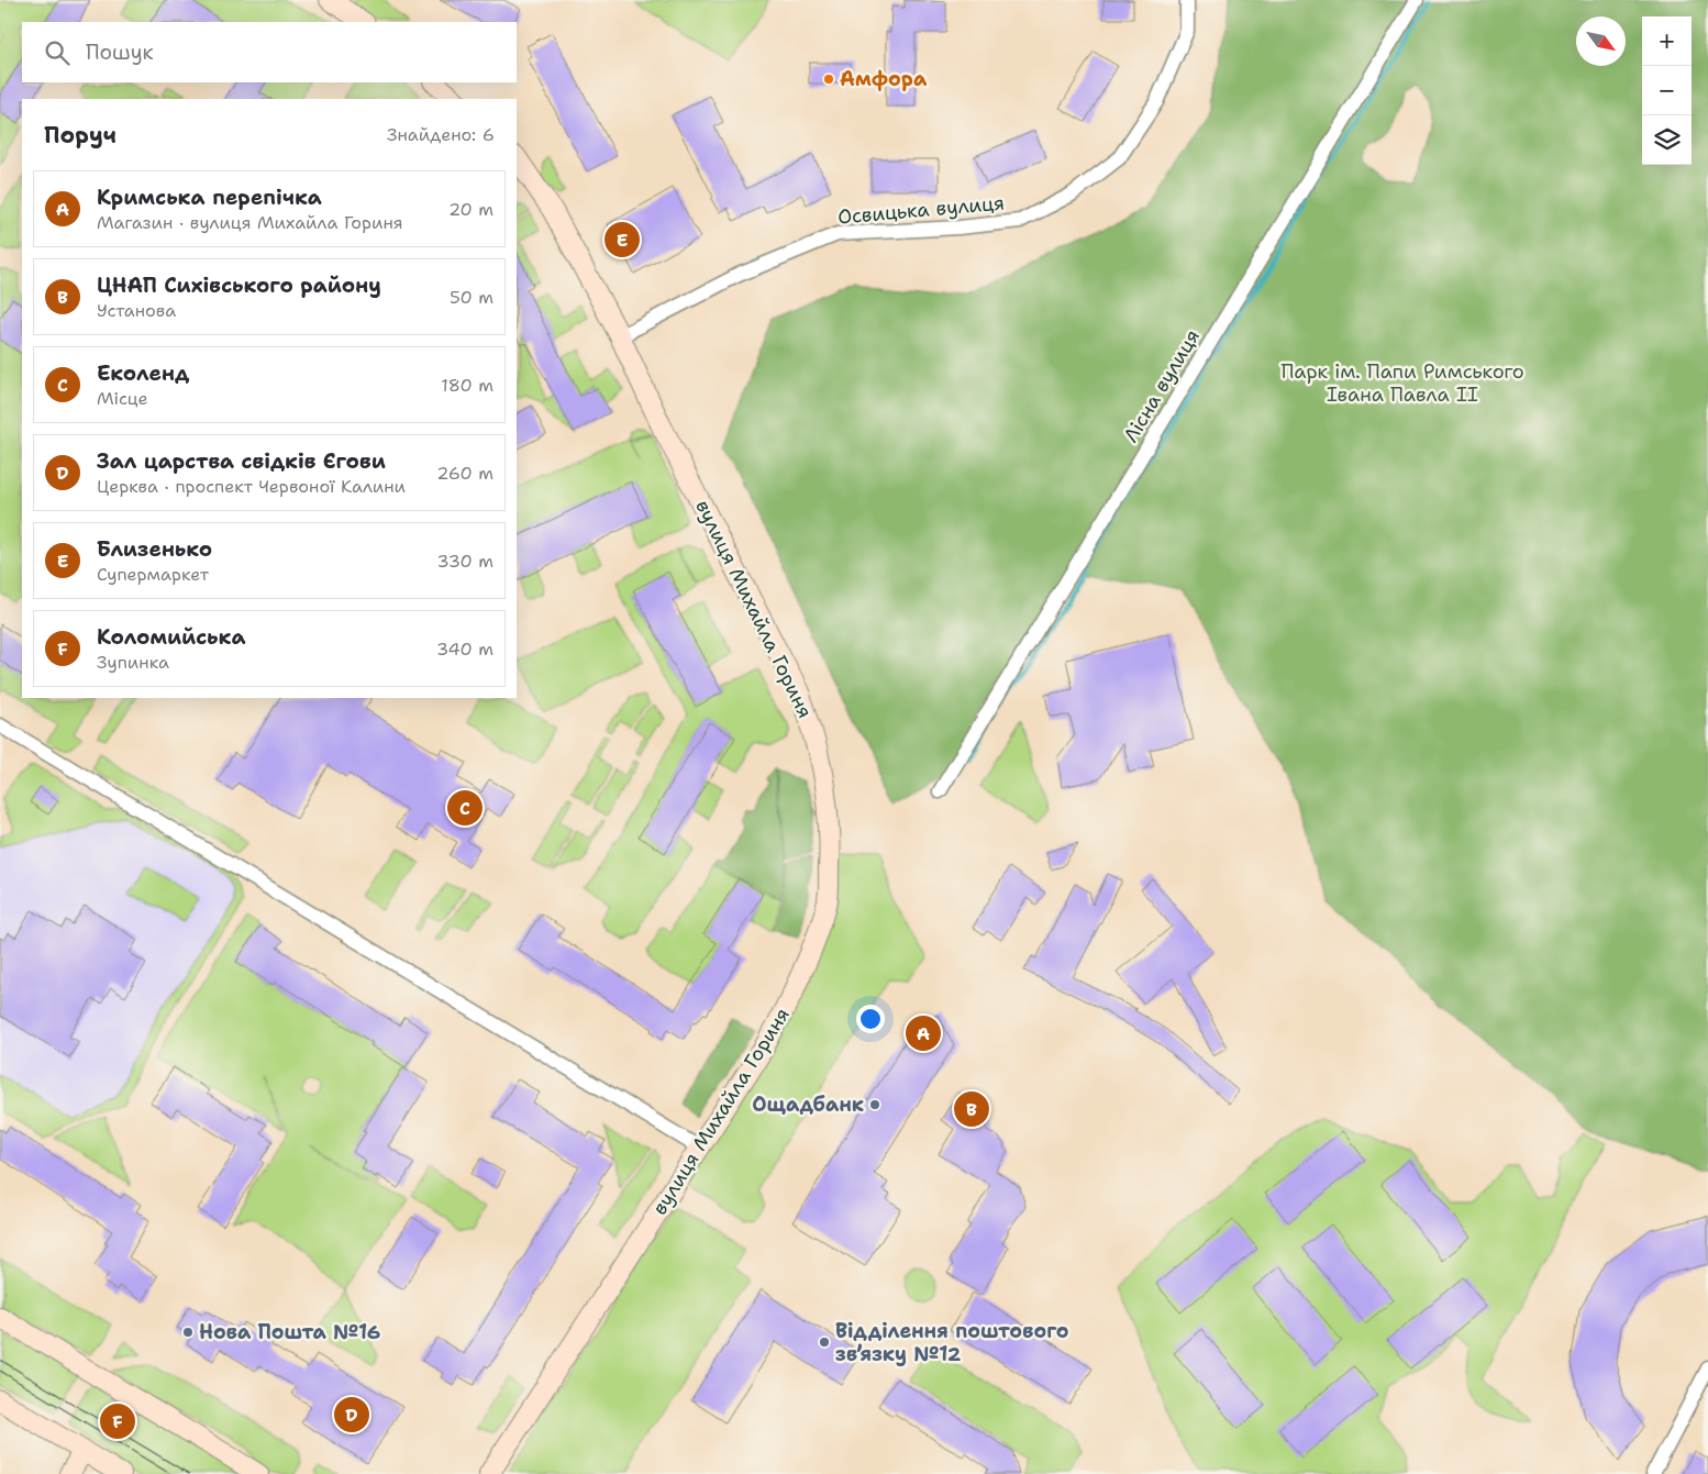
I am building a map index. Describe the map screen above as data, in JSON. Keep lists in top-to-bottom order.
{
  "streets": {
    "street": ["Освицька вулиця", "Лісна вулиця", "вулиця Михайла Гориня"]
  },
  "crossings": [
    ["Освицька вулиця", "вулиця Михайла Гориня"]
  ],
  "parks": ["Парк ім. Папи Римського Івана Павла ІІ"],
  "places": [
    "Амфора",
    "Ощадбанк",
    "Нова Пошта №16",
    "Відділення поштового зв’язку №12"
  ],
  "north": "bottom right",
  "page": {
    "map_buttons": ["+", "−"],
    "search": "Пошук",
    "heading": ["Поруч", "Знайдено: 6"],
    "list": [
      {
        "mark": "A",
        "name": "Кримська перепічка",
        "note": "Магазин · вулиця Михайла Гориня",
        "value": "20 m"
      },
      {
        "mark": "B",
        "name": "ЦНАП Сихівського району",
        "note": "Установа",
        "value": "50 m"
      },
      {
        "mark": "C",
        "name": "Еколенд",
        "note": "Місце",
        "value": "180 m"
      },
      {
        "mark": "D",
        "name": "Зал царства свідків Єгови",
        "note": "Церква · проспект Червоної Калини",
        "value": "260 m"
      },
      {
        "mark": "E",
        "name": "Близенько",
        "note": "Супермаркет",
        "value": "330 m"
      },
      {
        "mark": "F",
        "name": "Коломийська",
        "note": "Зупинка",
        "value": "340 m"
      }
    ],
    "pins": [
      "E",
      "C",
      "A",
      "B",
      "D",
      "F"
    ]
  }
}
